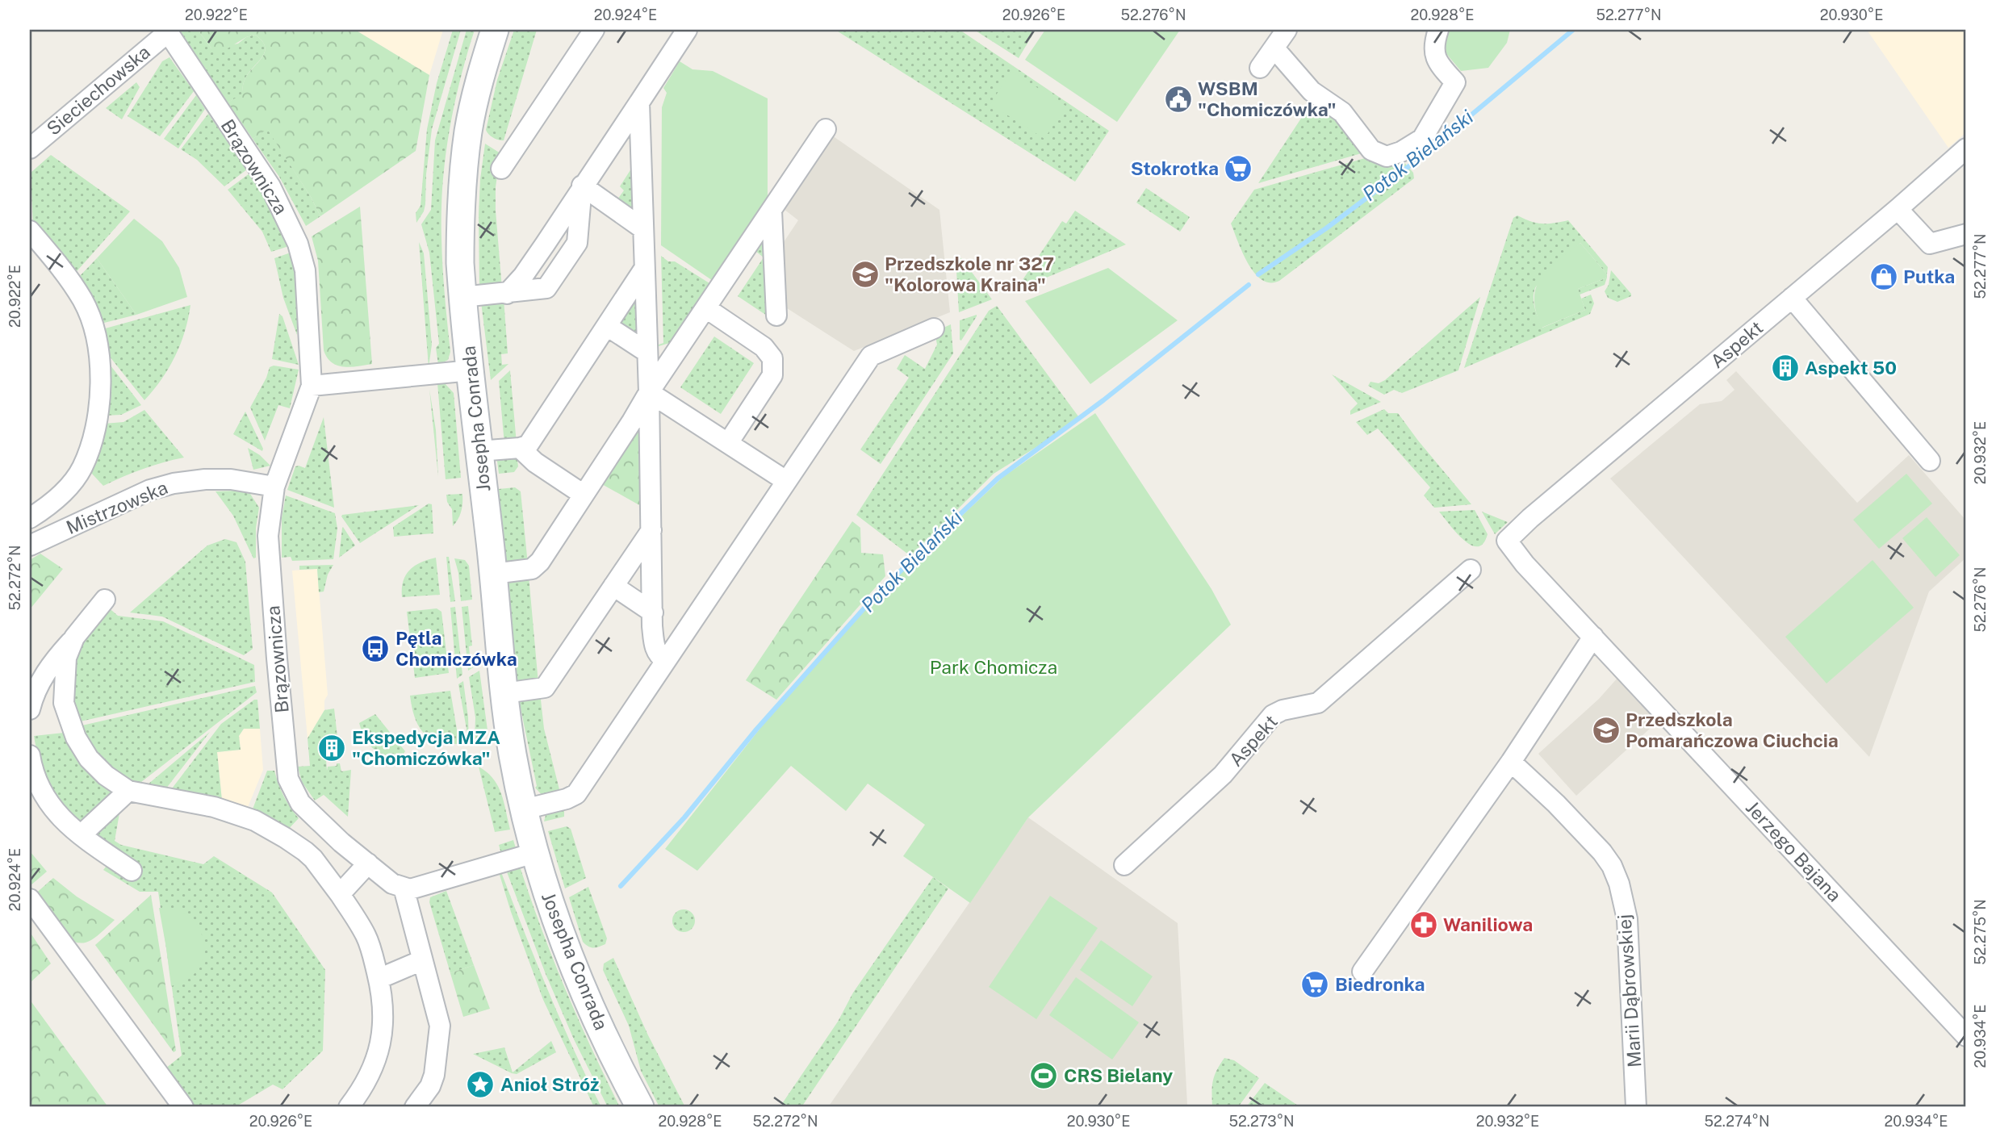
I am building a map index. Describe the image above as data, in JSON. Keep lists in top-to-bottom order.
{
  "streets": {
    "street": [
      "Sieciechowska",
      "Brązownicza",
      "Aspekt",
      "Josepha Conrada",
      "Mistrzowska",
      "Jerzego Bajana",
      "Marii Dąbrowskiej"
    ]
  },
  "crossings": [
    ["Sieciechowska", "Brązownicza"],
    ["Brązownicza", "Mistrzowska"],
    ["Aspekt", "Jerzego Bajana"]
  ],
  "water": ["Potok Bielański"],
  "parks": ["Park Chomicza"],
  "places": {
    "public building": ["WSBM \"Chomiczówka\""],
    "supermarket": ["Stokrotka", "Biedronka"],
    "school or university": ["Przedszkole nr 327 \"Kolorowa Kraina\"", "Przedszkola Pomarańczowa Ciuchcia"],
    "shop": ["Putka"],
    "building": ["Aspekt 50", "Ekspedycja MZA \"Chomiczówka\""],
    "bus stop": ["Pętla Chomiczówka"],
    "pharmacy": ["Waniliowa"],
    "sports": ["CRS Bielany"],
    "place": ["Anioł Stróż"]
  },
  "coordinates": [
    "20.922°E",
    "20.924°E",
    "20.926°E",
    "52.276°N",
    "20.928°E",
    "52.277°N",
    "20.930°E",
    "20.932°E",
    "52.272°N",
    "52.275°N",
    "20.934°E",
    "52.273°N",
    "52.274°N"
  ]
}
